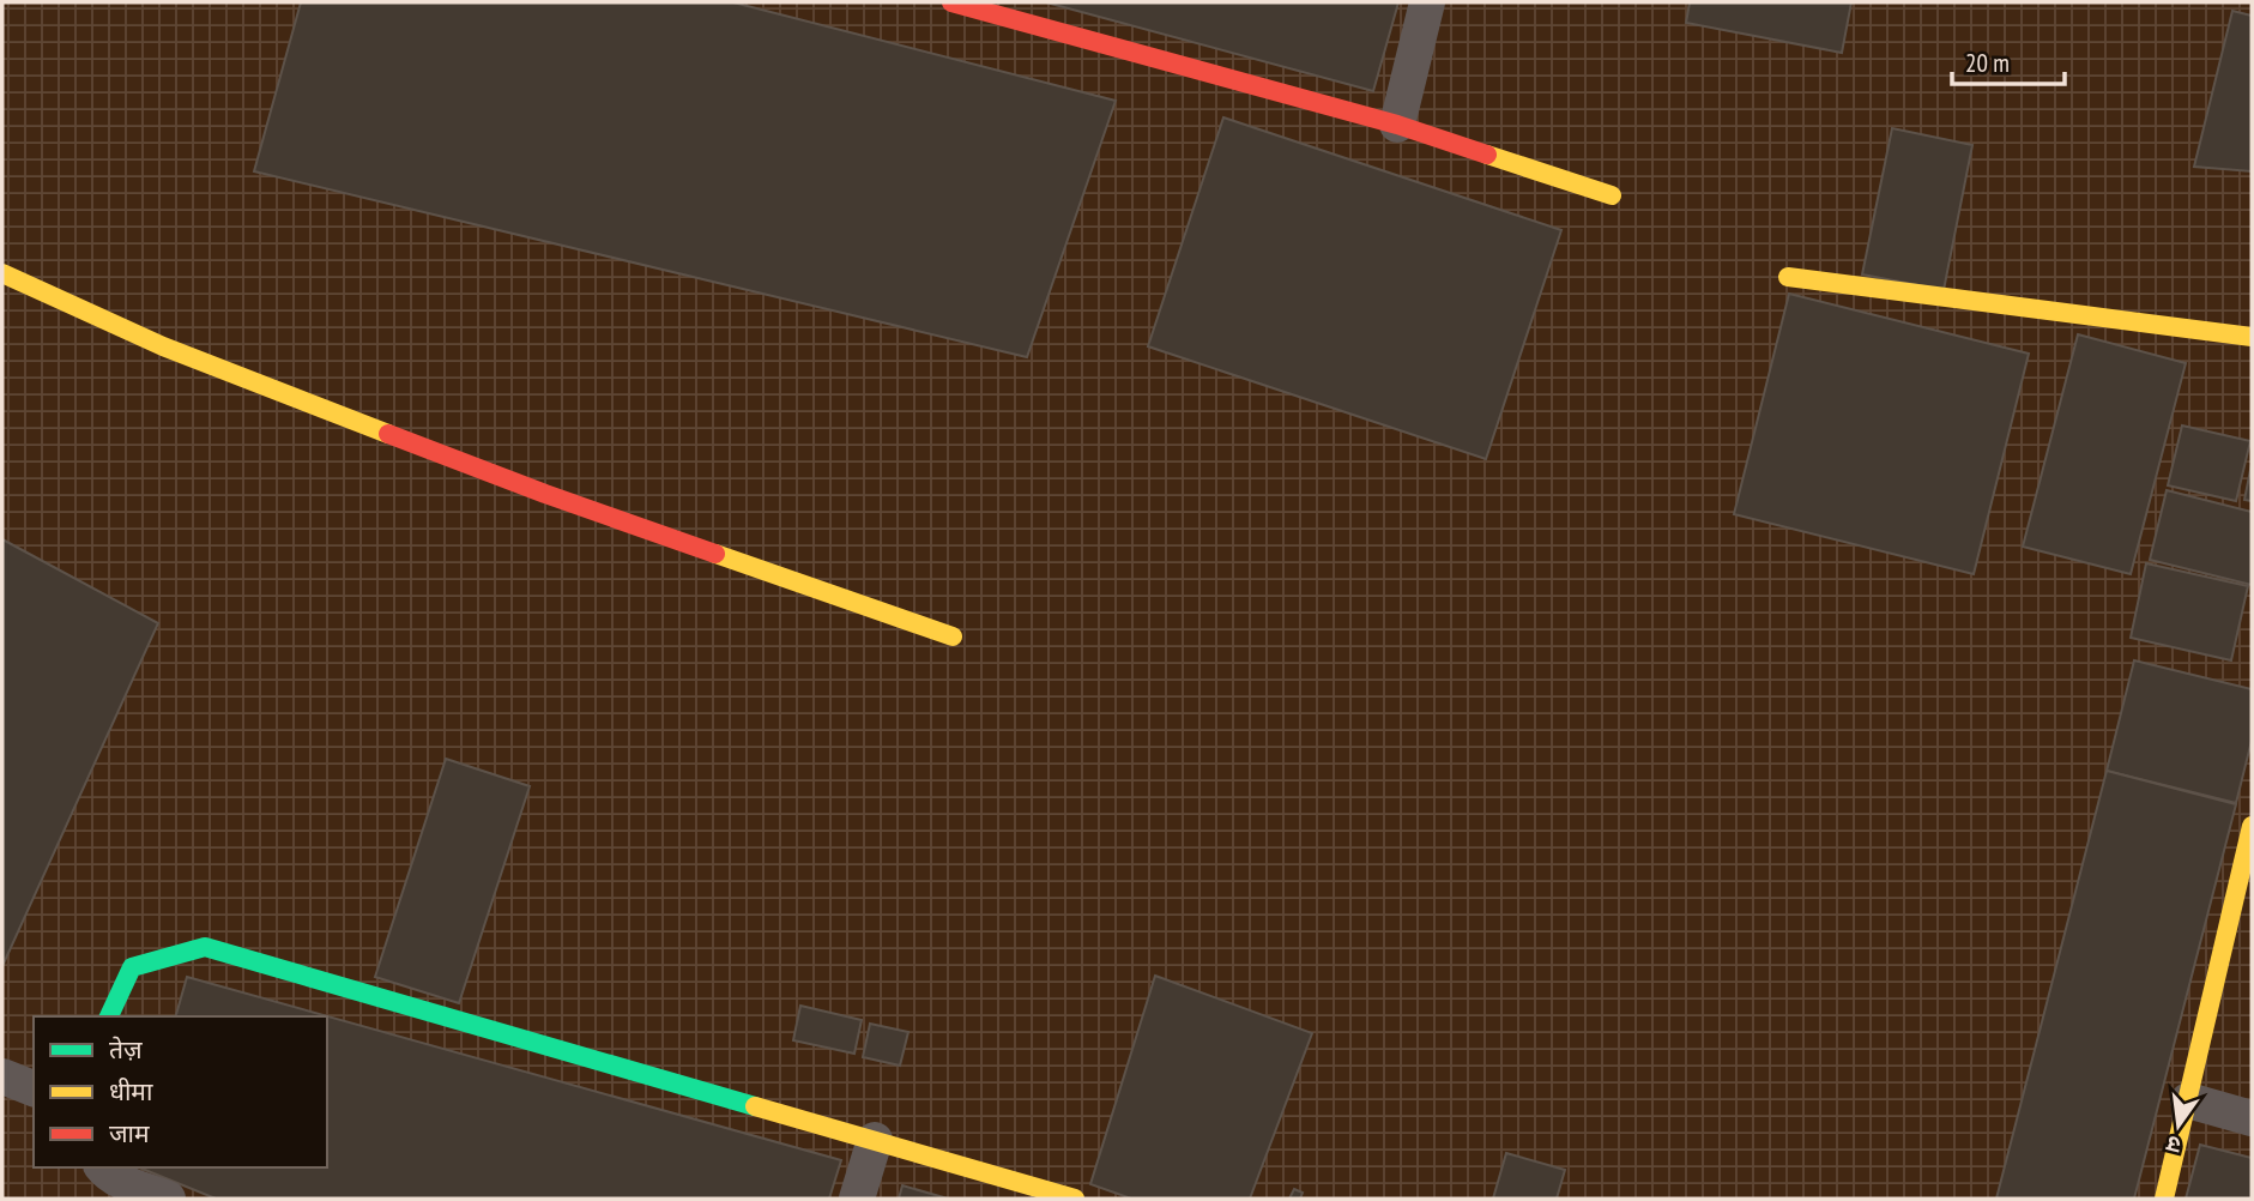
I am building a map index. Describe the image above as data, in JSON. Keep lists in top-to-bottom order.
{
  "legend": ["तेज़", "धीमा", "जाम"],
  "scale_bar": "20 m",
  "north": "bottom"
}
